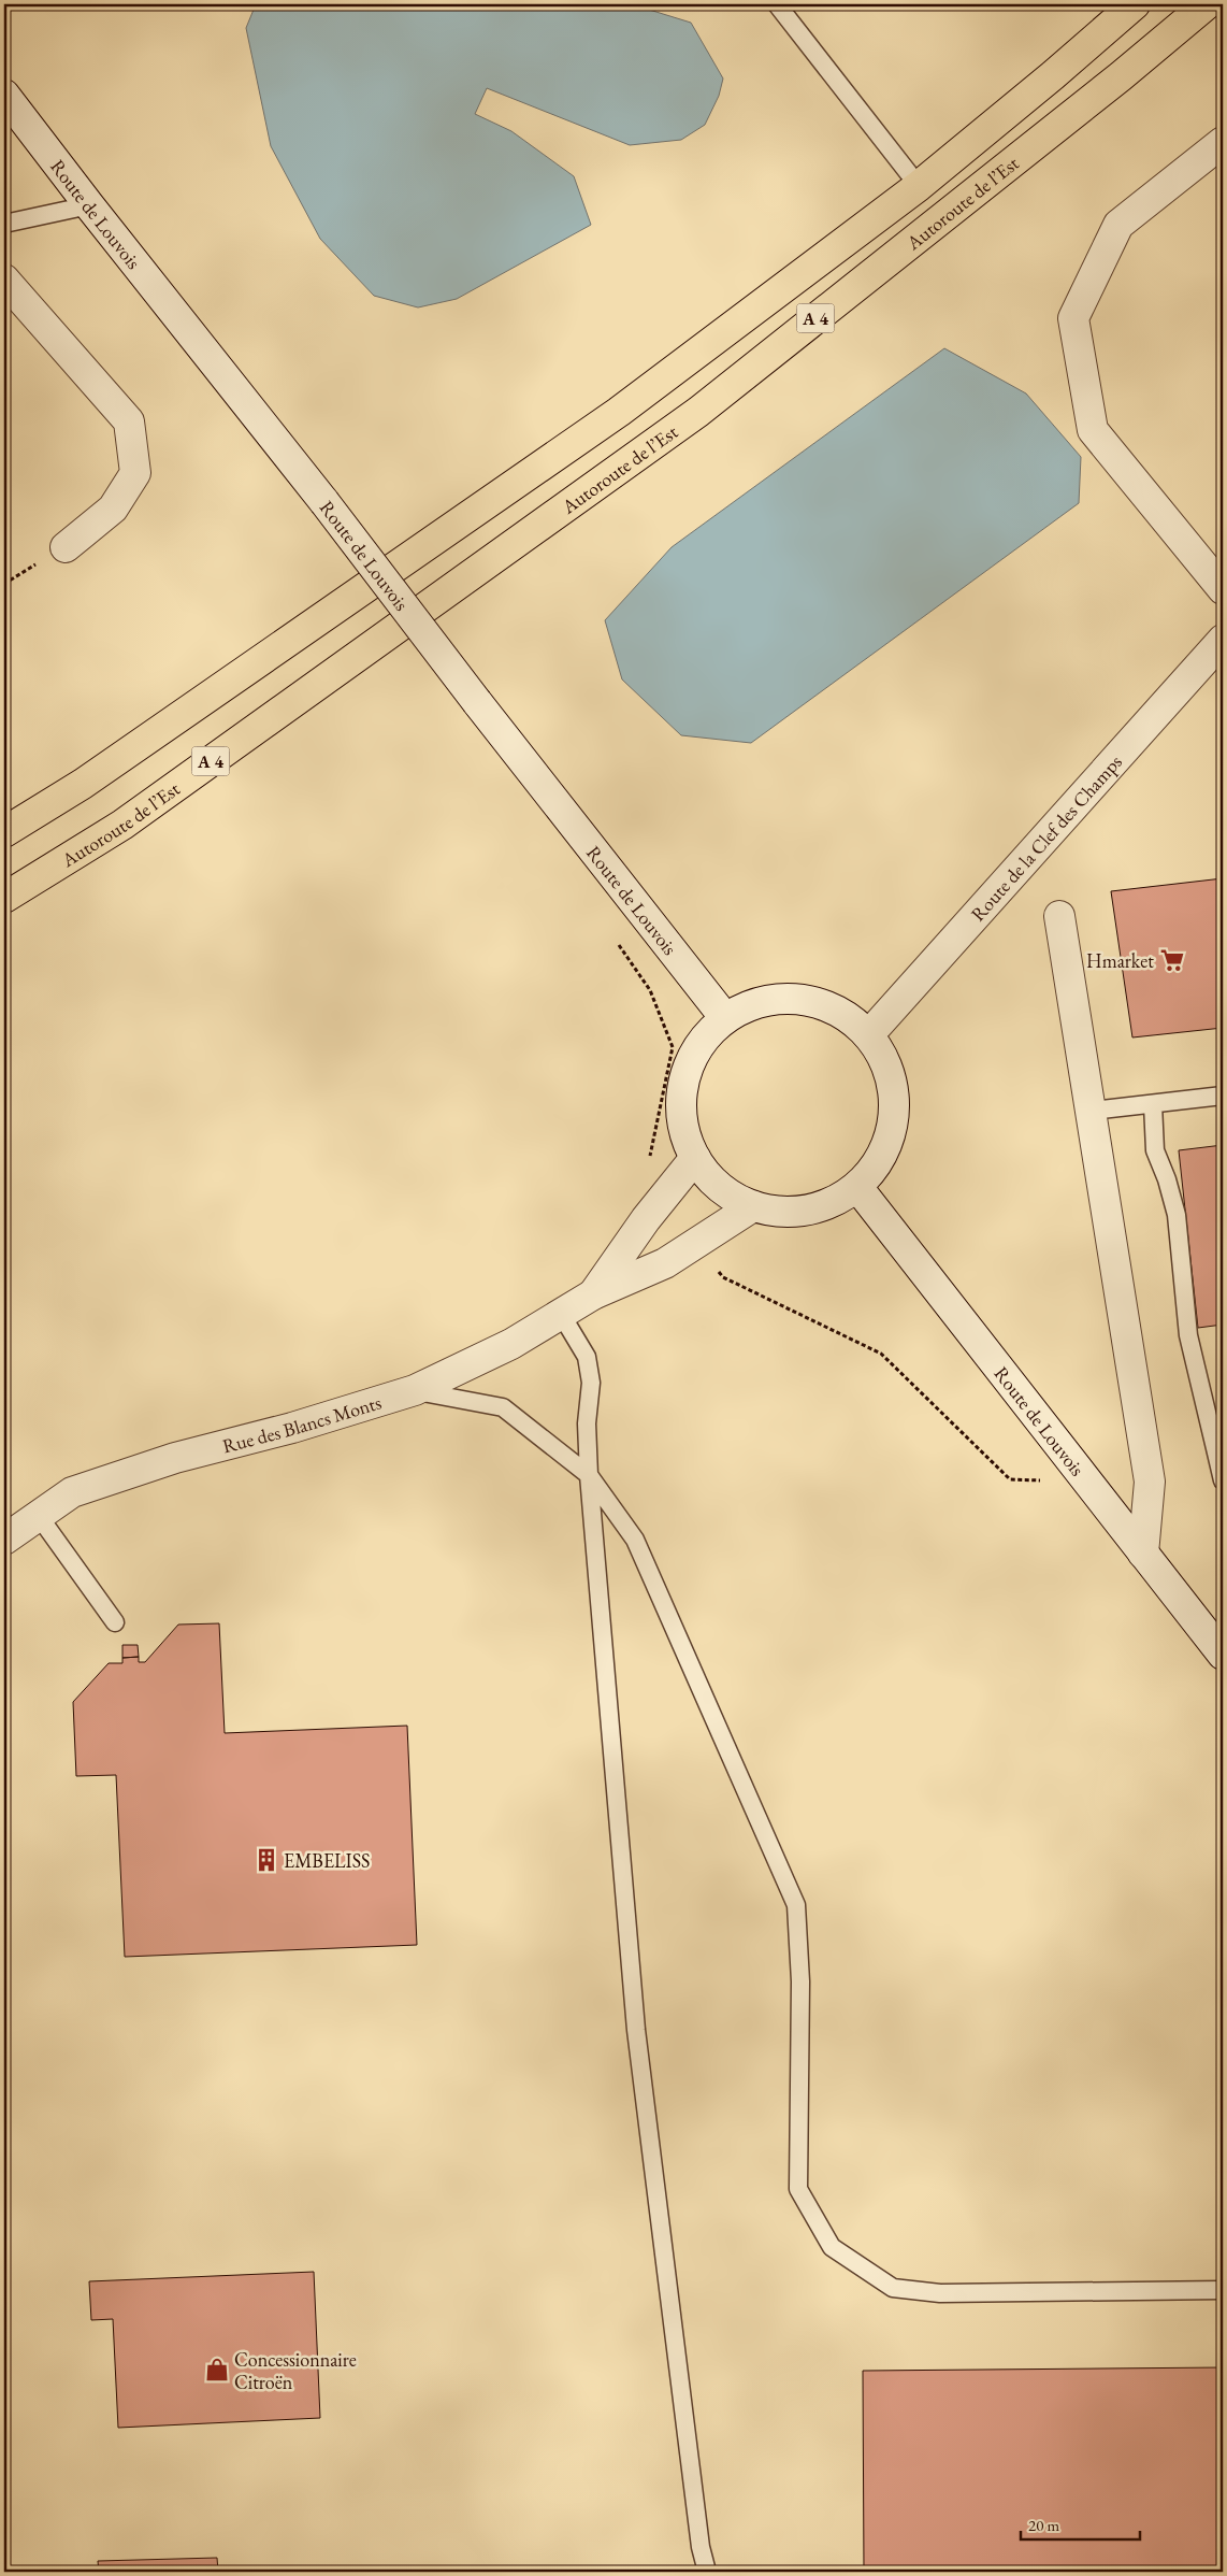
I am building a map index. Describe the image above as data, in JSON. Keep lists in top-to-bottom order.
{
  "streets": {
    "highway": ["Autoroute de l’Est", "A 4"],
    "street": ["Route de Louvois", "Route de la Clef des Champs", "Rue des Blancs Monts"]
  },
  "places": {
    "supermarket": ["Hmarket"],
    "building": ["EMBELISS"],
    "shop": ["Concessionnaire Citroën"]
  },
  "scale_bar": "20 m"
}
